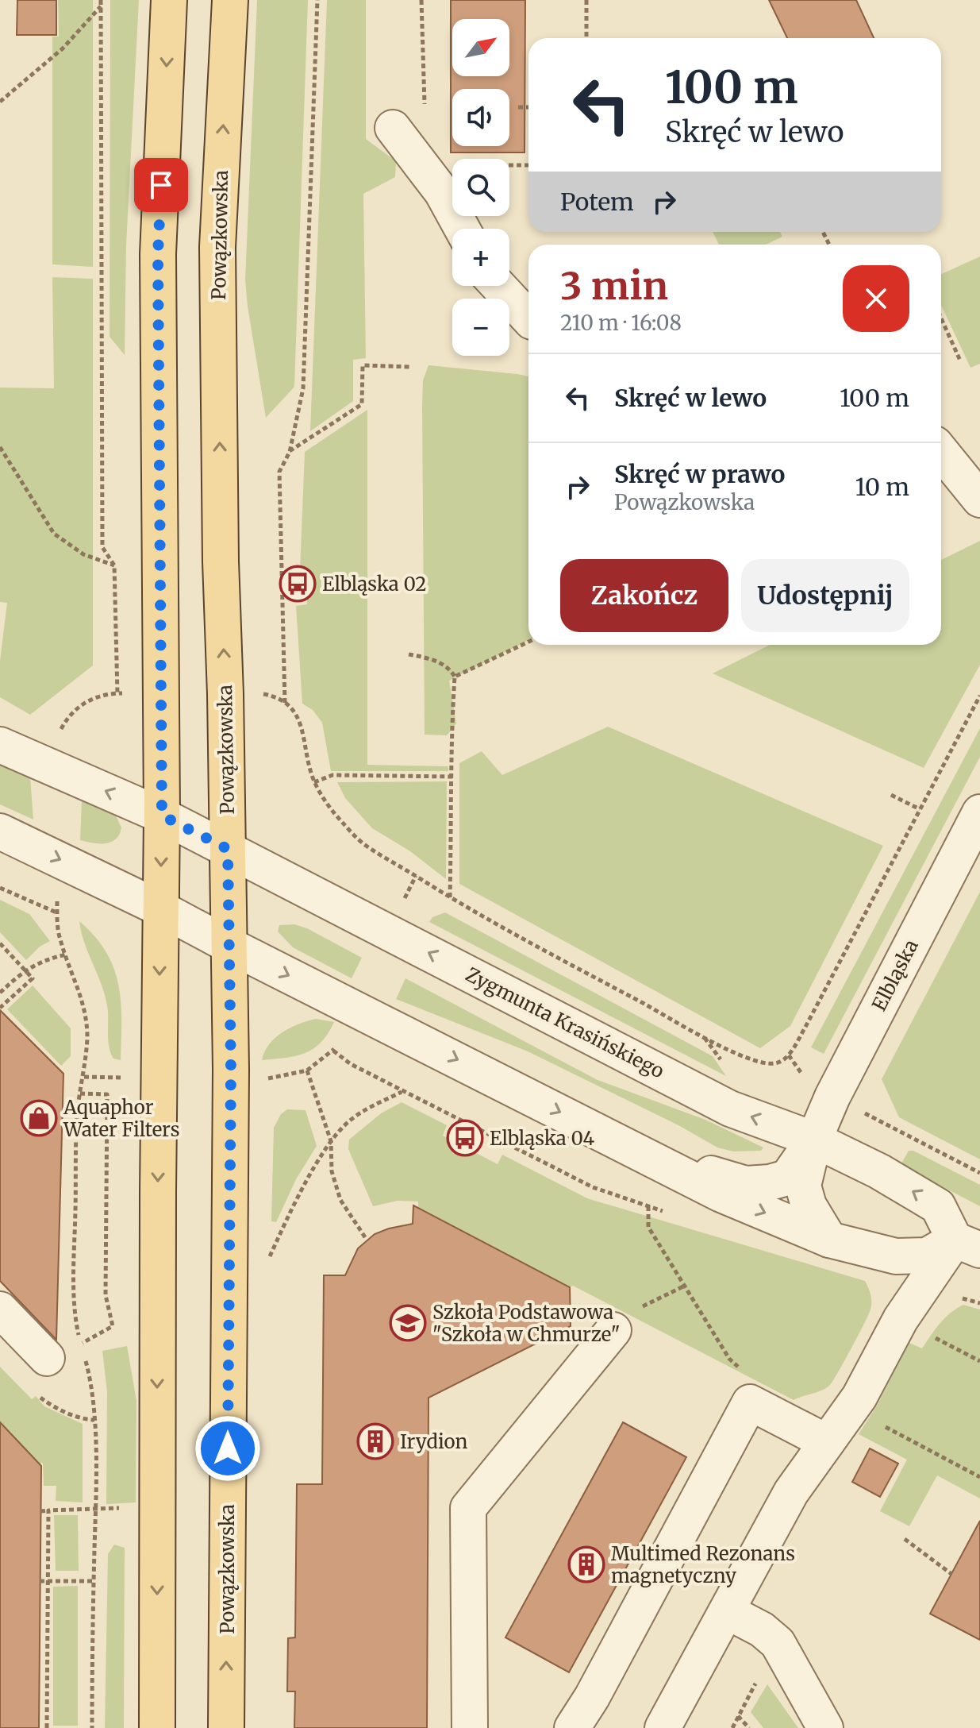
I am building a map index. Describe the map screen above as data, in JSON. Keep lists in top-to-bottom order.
{
  "streets": {
    "main road": ["Powązkowska"],
    "street": ["Elbląska", "Zygmunta Krasińskiego"]
  },
  "crossings": [
    ["Powązkowska", "Zygmunta Krasińskiego"],
    ["Elbląska", "Zygmunta Krasińskiego"]
  ],
  "places": {
    "bus stop": ["Elbląska 02", "Elbląska 04"],
    "shop": ["Aquaphor Water Filters"],
    "school or university": ["Szkoła Podstawowa \"Szkoła w Chmurze\""],
    "building": ["Irydion", "Multimed Rezonans magnetyczny"]
  },
  "north": "top right",
  "page": {
    "map_buttons": ["+", "−"],
    "turn": ["100 m", "Skręć w lewo"],
    "then": "Potem",
    "heading": ["3 min", "210 m · 16:08"],
    "list": [
      {
        "name": "Skręć w lewo",
        "value": "100 m"
      },
      {
        "name": "Skręć w prawo",
        "note": "Powązkowska",
        "value": "10 m"
      }
    ],
    "buttons": ["Zakończ", "Udostępnij"]
  }
}
